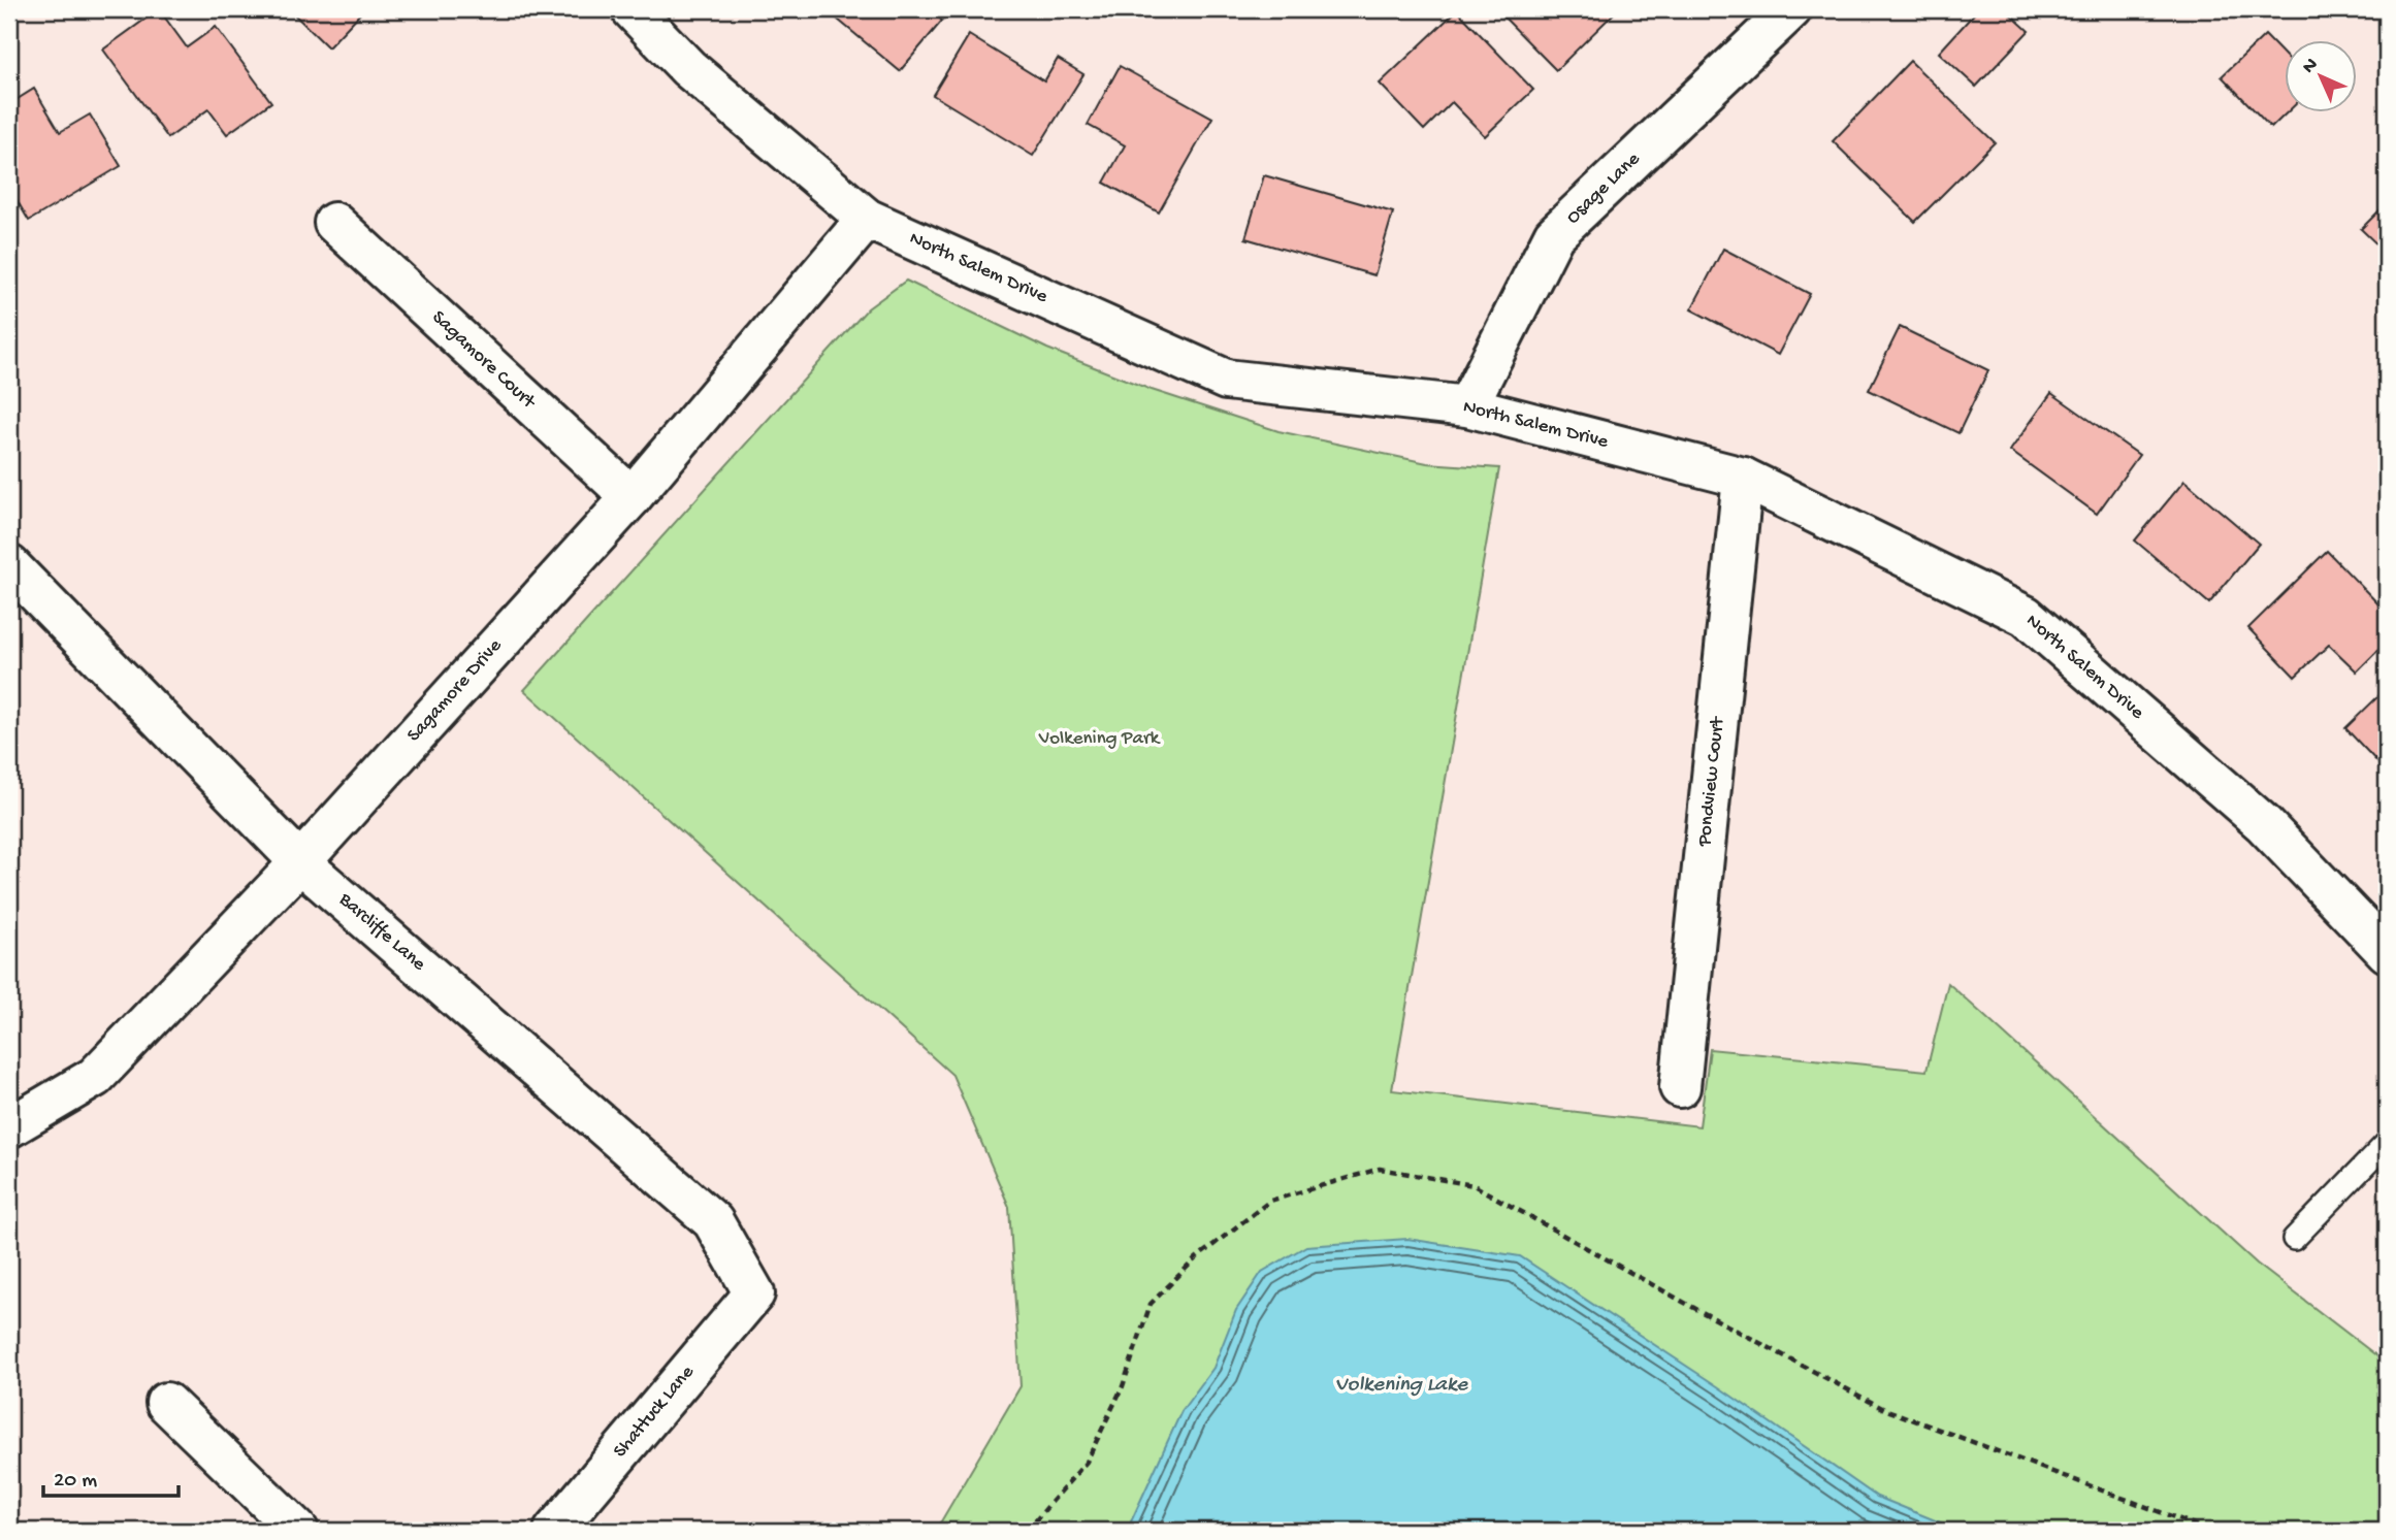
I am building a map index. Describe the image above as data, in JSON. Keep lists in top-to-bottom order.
{
  "streets": {
    "street": [
      "Osage Lane",
      "North Salem Drive",
      "Sagamore Court",
      "Sagamore Drive",
      "Pondview Court",
      "Barcliffe Lane",
      "Shattuck Lane"
    ]
  },
  "crossings": [
    ["Osage Lane", "North Salem Drive"],
    ["North Salem Drive", "Sagamore Drive"],
    ["North Salem Drive", "Pondview Court"],
    ["Sagamore Court", "Sagamore Drive"],
    ["Sagamore Drive", "Barcliffe Lane"],
    ["Barcliffe Lane", "Shattuck Lane"]
  ],
  "water": ["Volkening Lake"],
  "parks": ["Volkening Park"],
  "scale_bar": "20 m",
  "north": "top left"
}
